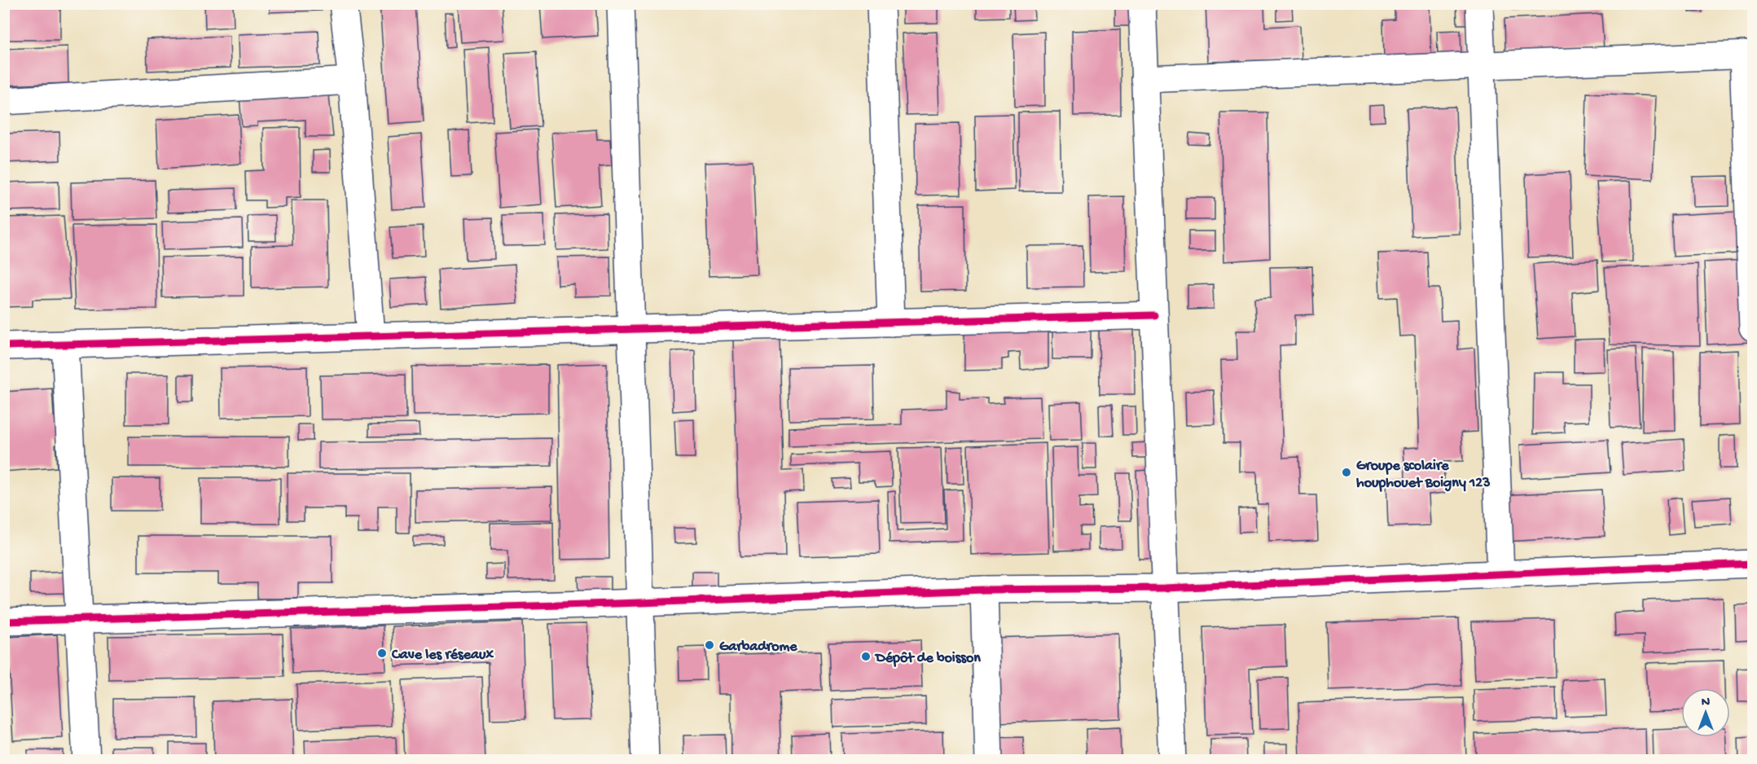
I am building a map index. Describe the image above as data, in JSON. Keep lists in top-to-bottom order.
{
  "places": [
    "Groupe scolaire houphouet Boigny 123",
    "Garbadrome",
    "Cave les réseaux",
    "Dépôt de boisson"
  ],
  "north": "top"
}
